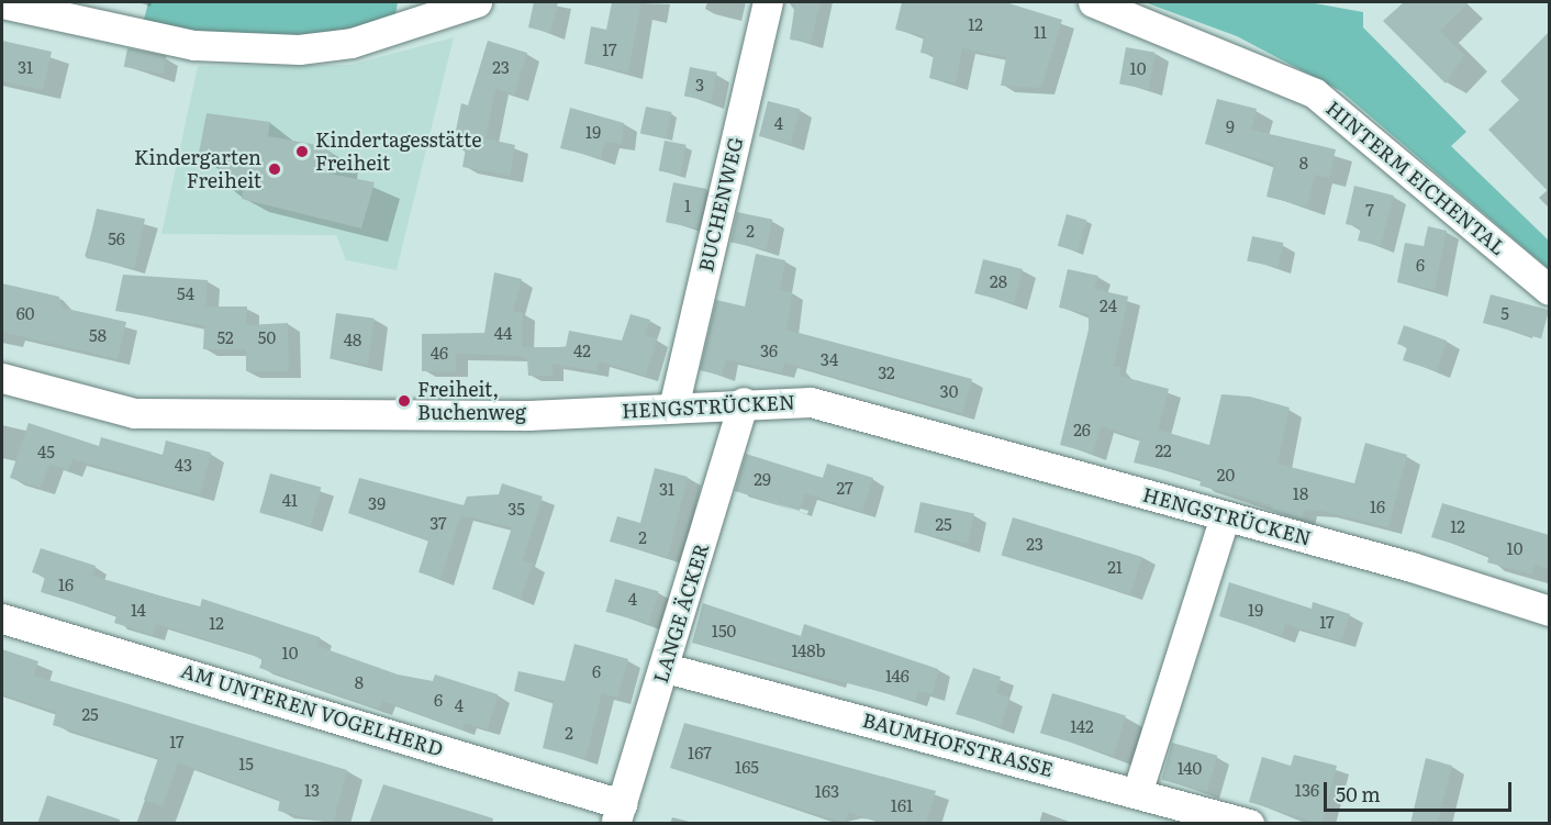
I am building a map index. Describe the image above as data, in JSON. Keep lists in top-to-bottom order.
{
  "streets": {
    "street": [
      "HINTERM EICHENTAL",
      "BUCHENWEG",
      "HENGSTRÜCKEN",
      "LANGE ÄCKER",
      "AM UNTEREN VOGELHERD",
      "BAUMHOFSTRASSE"
    ]
  },
  "crossings": [
    ["BUCHENWEG", "HENGSTRÜCKEN"],
    ["HENGSTRÜCKEN", "LANGE ÄCKER"],
    ["LANGE ÄCKER", "AM UNTEREN VOGELHERD"],
    ["LANGE ÄCKER", "BAUMHOFSTRASSE"]
  ],
  "places": ["Kindertagesstätte Freiheit", "Kindergarten Freiheit", "Freiheit, Buchenweg"],
  "house_numbers": [
    "12",
    "11",
    "17",
    "31",
    "23",
    "10",
    "3",
    "4",
    "9",
    "19",
    "8",
    "1",
    "7",
    "2",
    "56",
    "6",
    "28",
    "54",
    "24",
    "60",
    "5",
    "44",
    "58",
    "52",
    "50",
    "48",
    "42",
    "36",
    "46",
    "34",
    "32",
    "30",
    "26",
    "22",
    "45",
    "43",
    "20",
    "29",
    "27",
    "31",
    "18",
    "41",
    "39",
    "16",
    "35",
    "37",
    "25",
    "12",
    "2",
    "23",
    "10",
    "21",
    "16",
    "4",
    "14",
    "19",
    "17",
    "12",
    "150",
    "148b",
    "10",
    "6",
    "146",
    "8",
    "6",
    "4",
    "25",
    "142",
    "2",
    "17",
    "167",
    "15",
    "165",
    "140",
    "13",
    "136",
    "163",
    "161"
  ],
  "scale_bar": "50 m"
}
